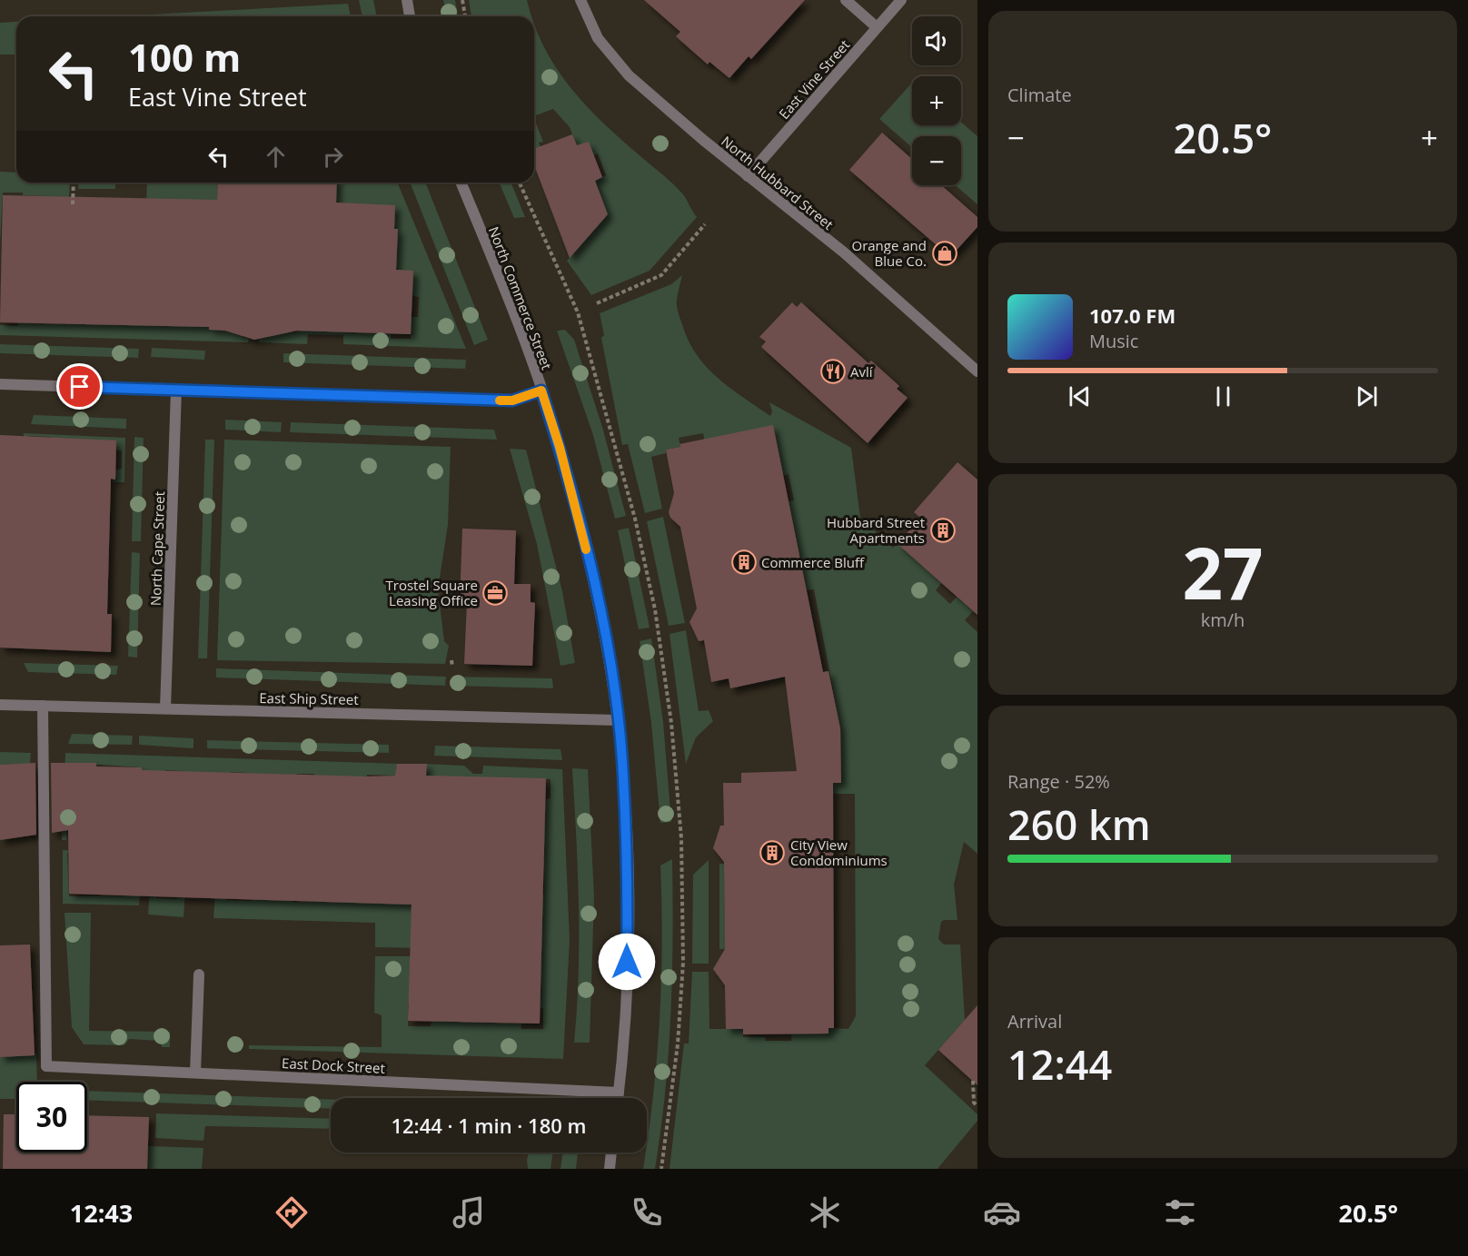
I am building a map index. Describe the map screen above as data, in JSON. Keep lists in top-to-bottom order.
{
  "streets": {
    "street": [
      "East Vine Street",
      "North Hubbard Street",
      "North Commerce Street",
      "North Cape Street",
      "East Ship Street",
      "East Dock Street"
    ]
  },
  "crossings": [
    ["East Vine Street", "North Hubbard Street"],
    ["North Commerce Street", "East Ship Street"],
    ["North Commerce Street", "East Dock Street"],
    ["North Cape Street", "East Ship Street"],
    ["East Ship Street", "East Dock Street"]
  ],
  "places": {
    "shop": ["Orange and Blue Co."],
    "restaurant": ["Avlí"],
    "building": ["Hubbard Street Apartments", "Commerce Bluff", "City View Condominiums"],
    "office": ["Trostel Square Leasing Office"]
  },
  "page": {
    "tile": [
      "Climate",
      ["27", "km/h"],
      ["Range · 52%", "260 km"],
      ["Arrival", "12:44"]
    ],
    "map_buttons": ["+", "−"],
    "turn": ["100 m", "East Vine Street"],
    "heat": ["−", "20.5°", "+"],
    "song": ["107.0 FM", "Music"],
    "limit": "30",
    "trip": "12:44 · 1 min · 180 m",
    "tabs": ["12:43", "20.5°"]
  }
}
